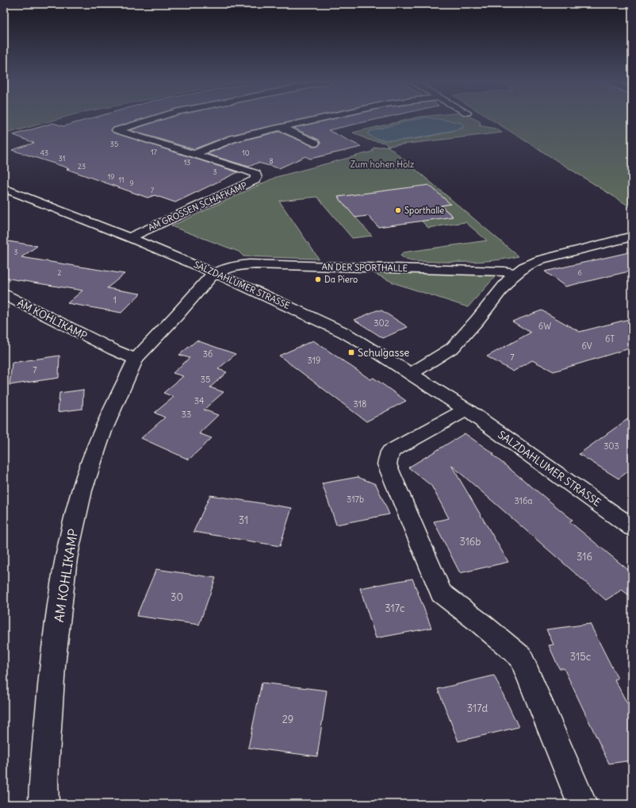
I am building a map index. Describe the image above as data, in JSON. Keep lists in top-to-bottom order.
{
  "streets": {
    "street": [
      "AM GROSSEN SCHAFKAMP",
      "AN DER SPORTHALLE",
      "SALZDAHLUMER STRASSE",
      "AM KOHLIKAMP"
    ]
  },
  "crossings": [
    ["AM GROSSEN SCHAFKAMP", "SALZDAHLUMER STRASSE"],
    ["AN DER SPORTHALLE", "SALZDAHLUMER STRASSE"],
    ["AN DER SPORTHALLE", "AM KOHLIKAMP"],
    ["SALZDAHLUMER STRASSE", "AM KOHLIKAMP"]
  ],
  "parks": ["Zum hohen Holz"],
  "places": {
    "other": ["Sporthalle", "Da Piero"],
    "transit": ["Schulgasse"]
  },
  "house_numbers": [
    "35",
    "17",
    "43",
    "10",
    "31",
    "8",
    "13",
    "23",
    "3",
    "19",
    "11",
    "9",
    "7",
    "3",
    "2",
    "6",
    "1",
    "302",
    "6W",
    "6T",
    "6V",
    "36",
    "7",
    "319",
    "7",
    "35",
    "34",
    "318",
    "33",
    "303",
    "317b",
    "316a",
    "31",
    "316b",
    "316",
    "30",
    "317c",
    "315c",
    "317d",
    "29"
  ]
}
